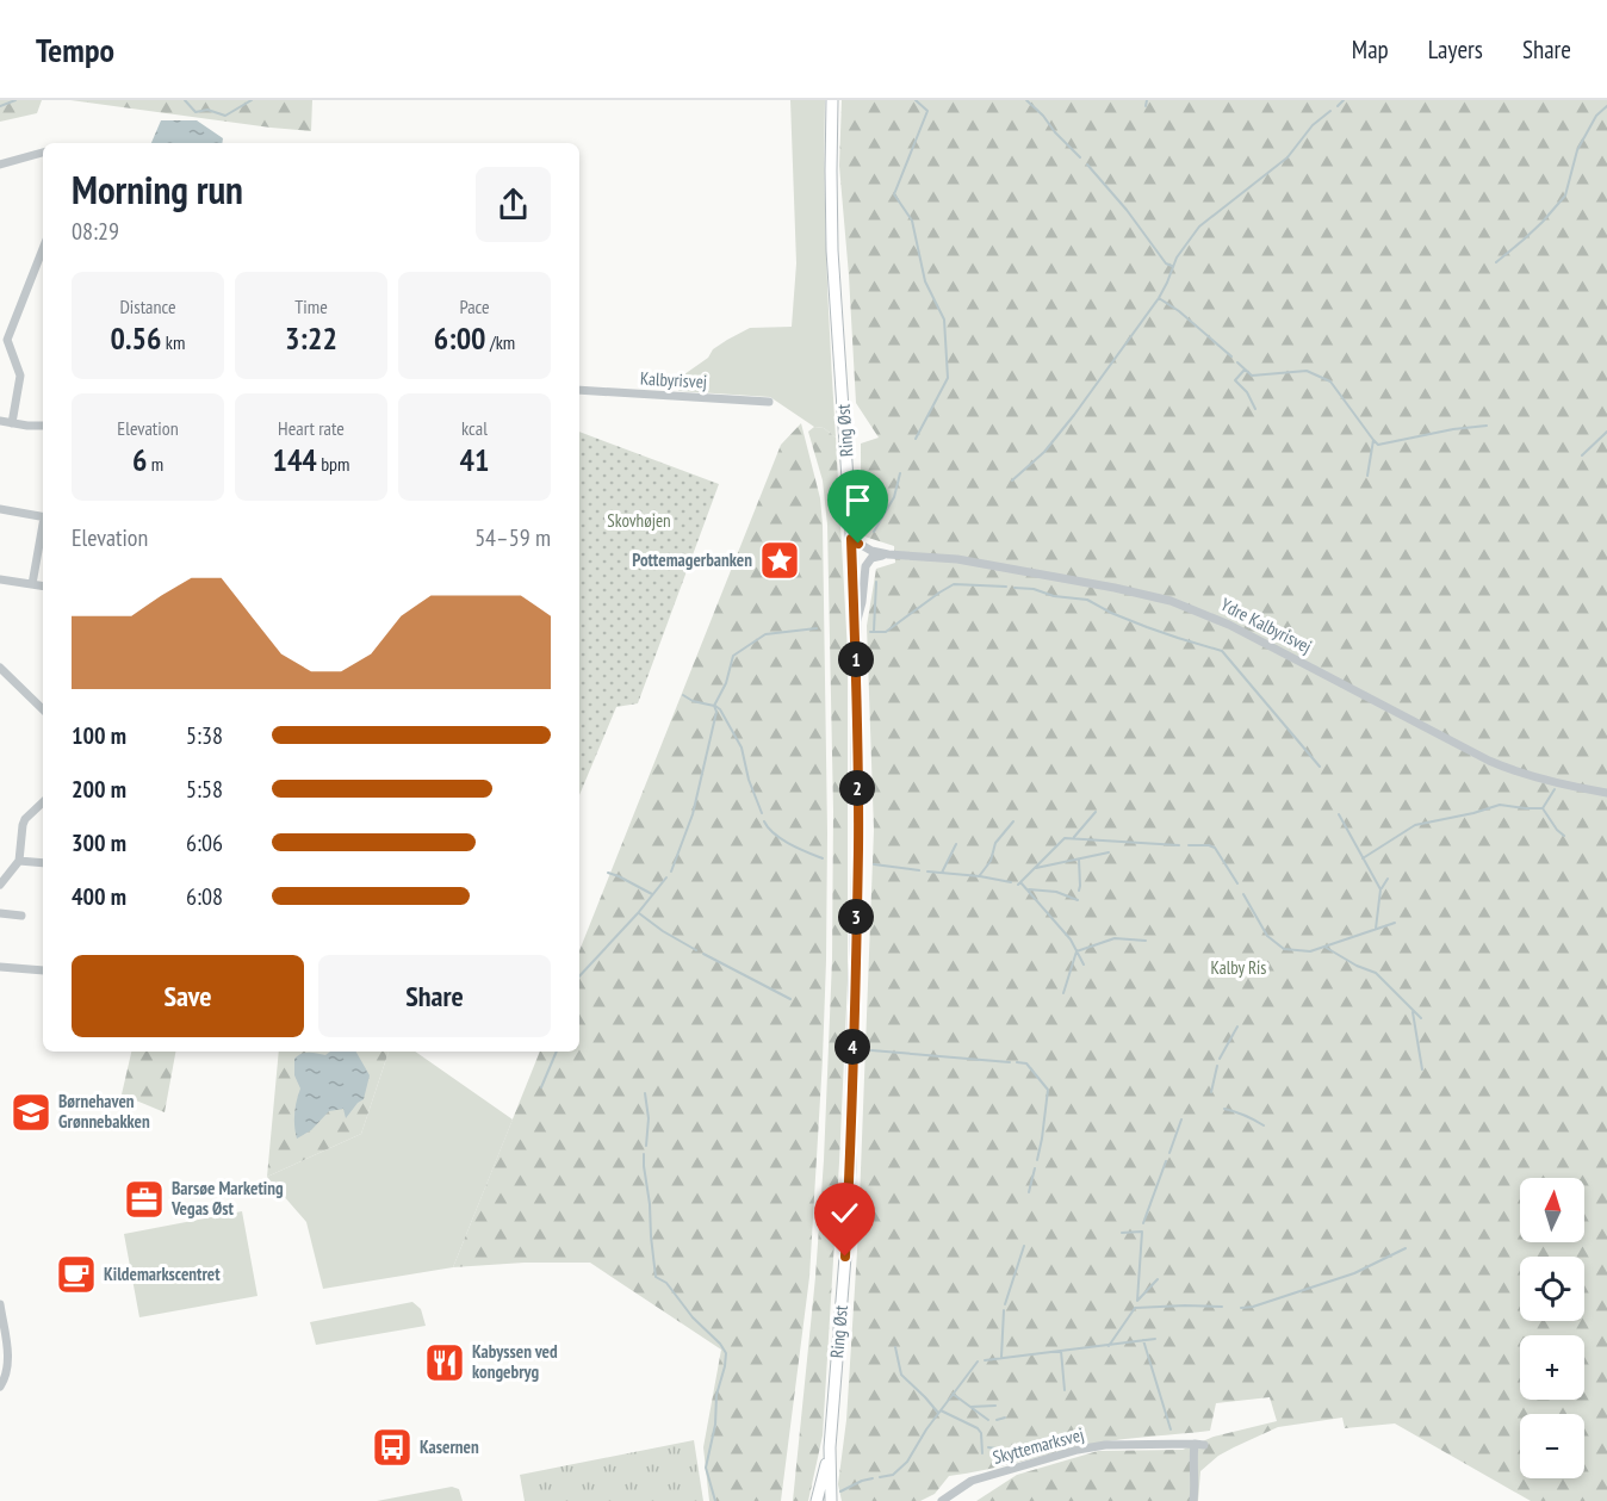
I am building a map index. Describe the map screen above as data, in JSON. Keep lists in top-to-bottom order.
{
  "streets": {
    "main road": ["Ring Øst"],
    "street": ["Kalbyrisvej", "Ydre Kalbyrisvej", "Skyttemarksvej"]
  },
  "crossings": [
    ["Ring Øst", "Ydre Kalbyrisvej"]
  ],
  "parks": ["Skovhøjen", "Kalby Ris"],
  "places": {
    "place": ["Pottemagerbanken"],
    "school or university": ["Børnehaven Grønnebakken"],
    "office": ["Barsøe Marketing Vegas Øst"],
    "cafe": ["Kildemarkscentret"],
    "restaurant": ["Kabyssen ved kongebryg"],
    "bus stop": ["Kasernen"]
  },
  "north": "top",
  "page": {
    "header": "Tempo",
    "nav": ["Map", "Layers", "Share"],
    "heading": ["Morning run", "08:29"],
    "stats": [
      ["Distance", "0.56 km"],
      ["Time", "3:22"],
      ["Pace", "6:00 /km"],
      ["Elevation", "6 m"],
      ["Heart rate", "144 bpm"],
      ["kcal", "41"]
    ],
    "chart": ["Elevation", "54–59 m"],
    "pins": [
      "1",
      "2",
      "3",
      "4"
    ],
    "list": [
      {
        "name": "100 m",
        "note": "5:38"
      },
      {
        "name": "200 m",
        "note": "5:58"
      },
      {
        "name": "300 m",
        "note": "6:06"
      },
      {
        "name": "400 m",
        "note": "6:08"
      }
    ],
    "buttons": ["Save", "Share"],
    "map_buttons": ["+", "−"]
  }
}
